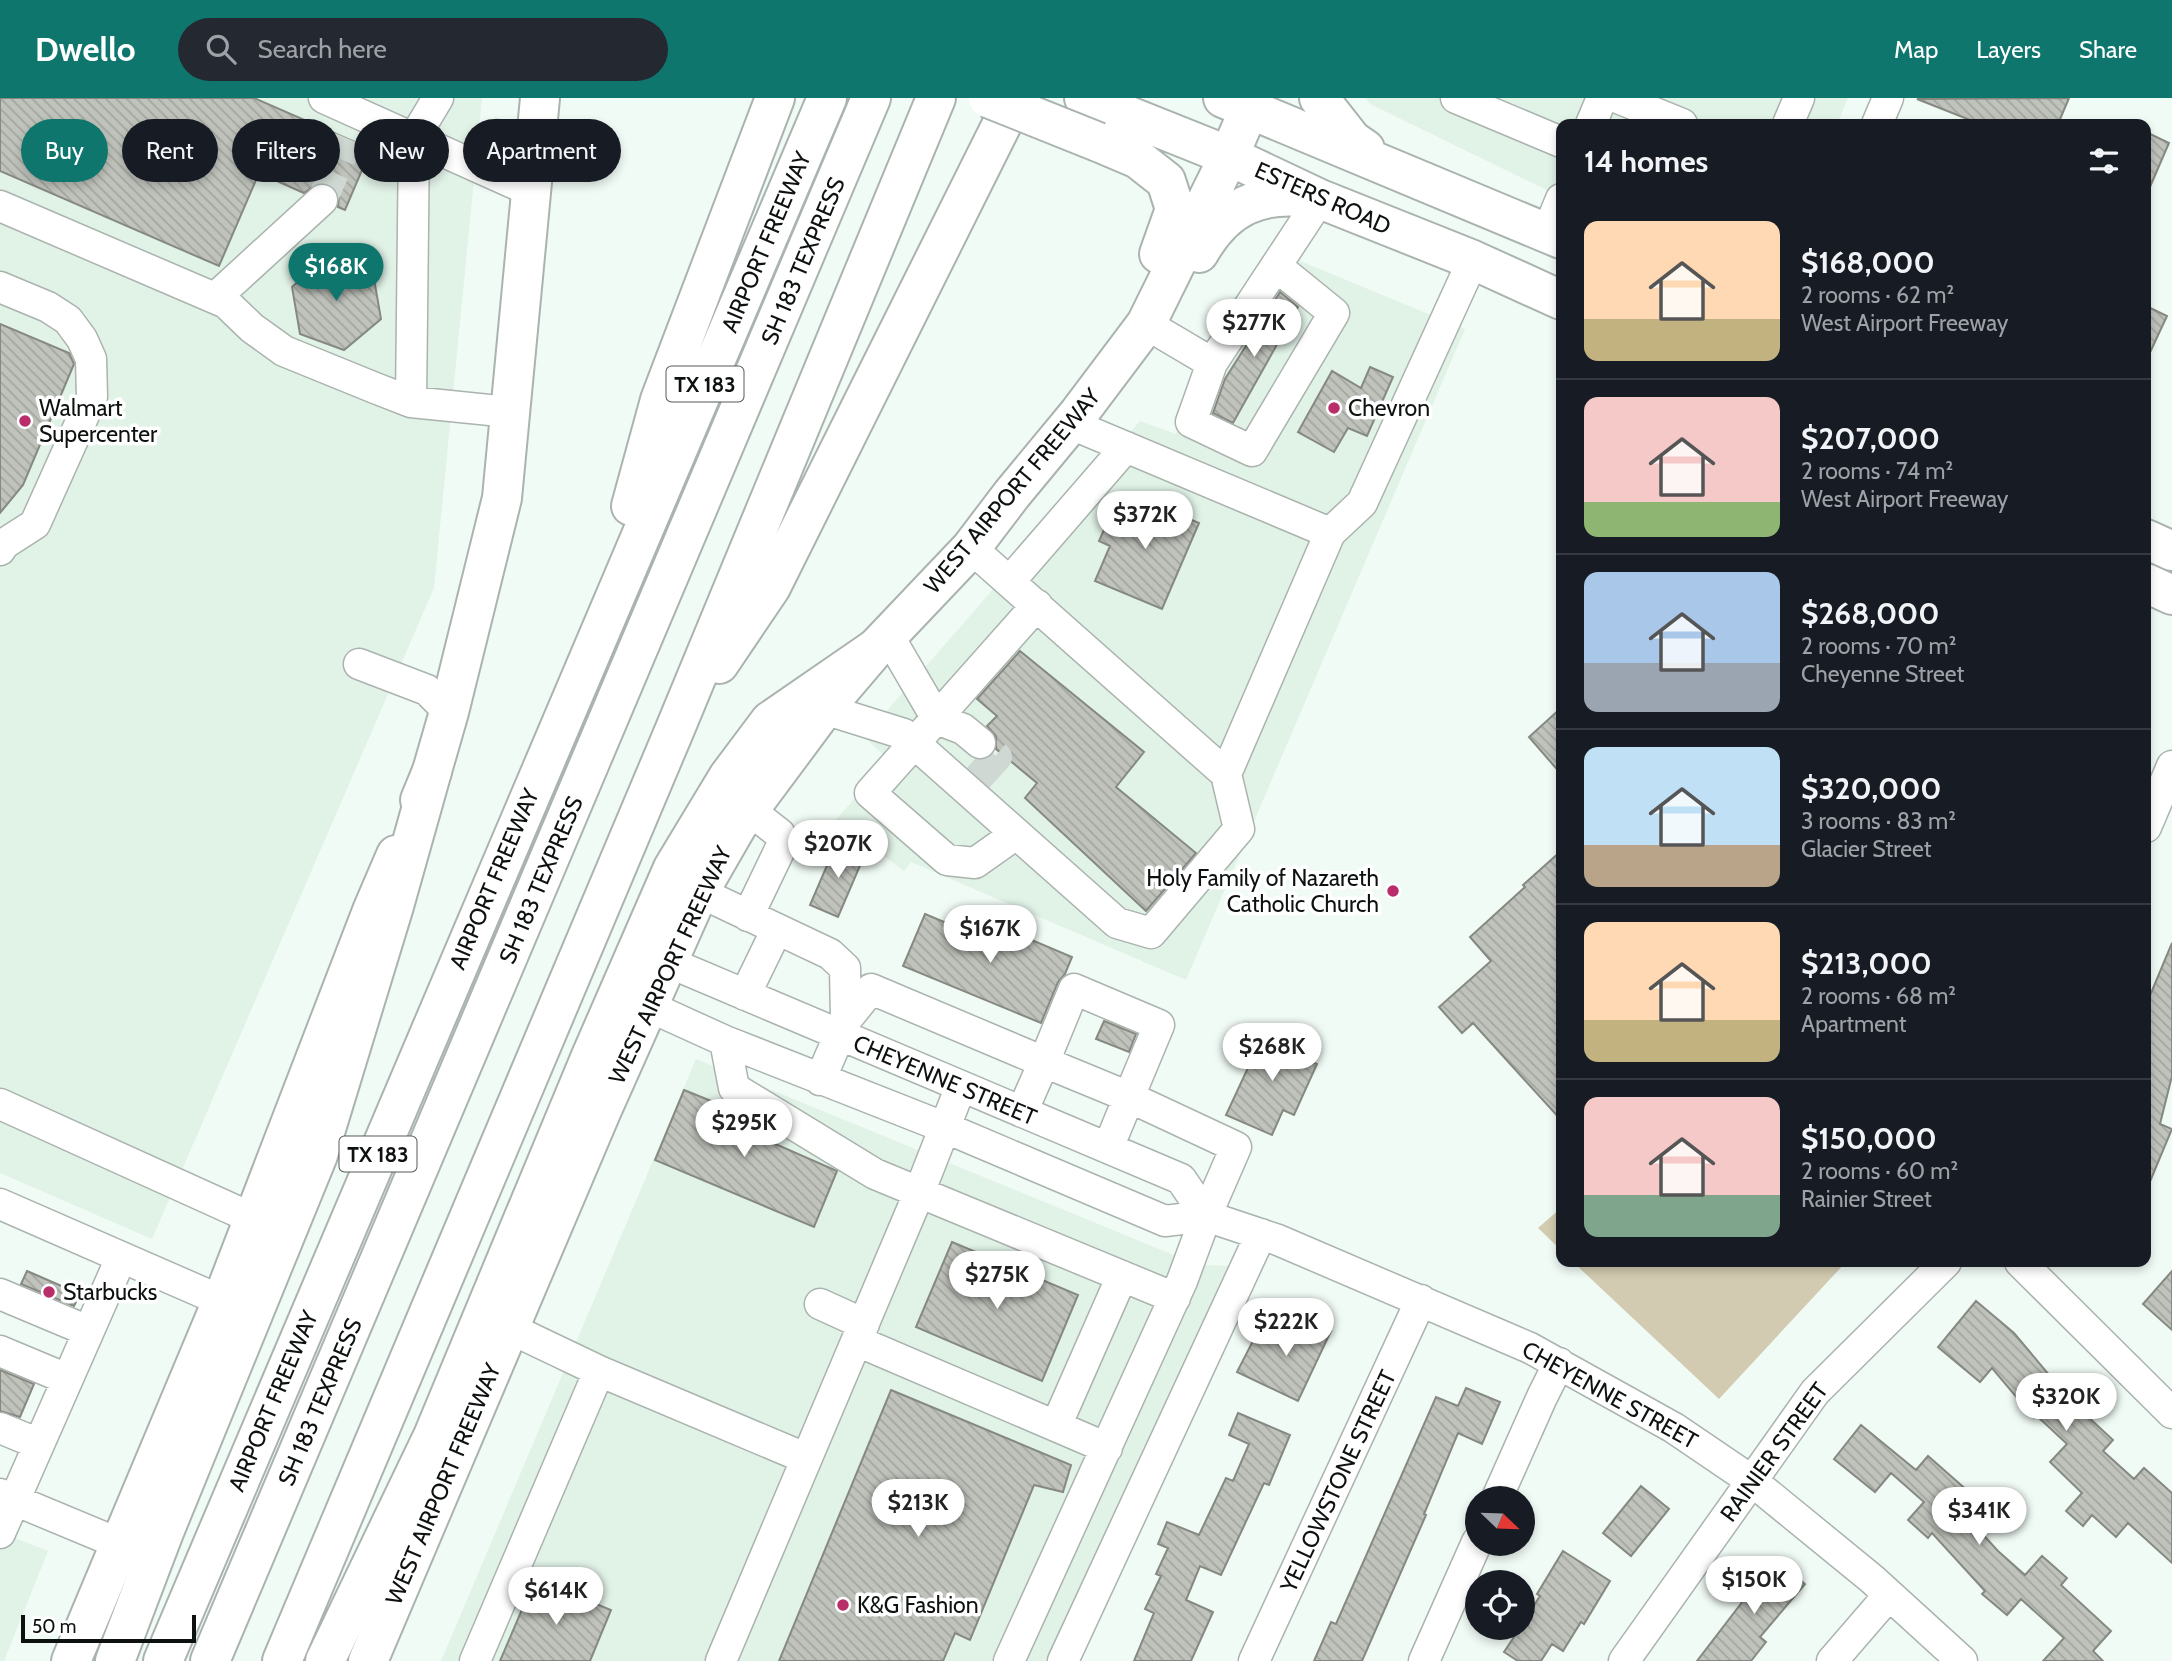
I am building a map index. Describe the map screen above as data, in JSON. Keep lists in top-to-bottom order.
{
  "streets": {
    "main road": [
      "ESTERS ROAD",
      "AIRPORT FREEWAY",
      "SH 183 TEXPRESS",
      "TX 183",
      "WEST AIRPORT FREEWAY"
    ],
    "street": ["CHEYENNE STREET", "RAINIER STREET", "YELLOWSTONE STREET"]
  },
  "crossings": [
    ["ESTERS ROAD", "WEST AIRPORT FREEWAY"],
    ["WEST AIRPORT FREEWAY", "CHEYENNE STREET"],
    ["CHEYENNE STREET", "RAINIER STREET"],
    ["CHEYENNE STREET", "YELLOWSTONE STREET"]
  ],
  "places": [
    "Chevron",
    "Walmart Supercenter",
    "Holy Family of Nazareth Catholic Church",
    "Starbucks",
    "K&G Fashion"
  ],
  "scale_bar": "50 m",
  "north": "bottom right",
  "page": {
    "header": "Dwello",
    "search": "Search here",
    "nav": ["Map", "Layers", "Share"],
    "chip": [
      "Buy",
      "Rent",
      "Filters",
      "New",
      "Apartment"
    ],
    "heading": "14 homes",
    "list": [
      {
        "name": "$168,000",
        "note": "2 rooms · 62 m² · West Airport Freeway"
      },
      {
        "name": "$207,000",
        "note": "2 rooms · 74 m² · West Airport Freeway"
      },
      {
        "name": "$268,000",
        "note": "2 rooms · 70 m² · Cheyenne Street"
      },
      {
        "name": "$320,000",
        "note": "3 rooms · 83 m² · Glacier Street"
      },
      {
        "name": "$213,000",
        "note": "2 rooms · 68 m² · Apartment"
      },
      {
        "name": "$150,000",
        "note": "2 rooms · 60 m² · Rainier Street"
      }
    ],
    "price": [
      "$168K",
      "$277K",
      "$372K",
      "$207K",
      "$167K",
      "$268K",
      "$295K",
      "$275K",
      "$222K",
      "$320K",
      "$213K",
      "$341K",
      "$150K",
      "$614K"
    ],
    "scale": "50 m"
  }
}
